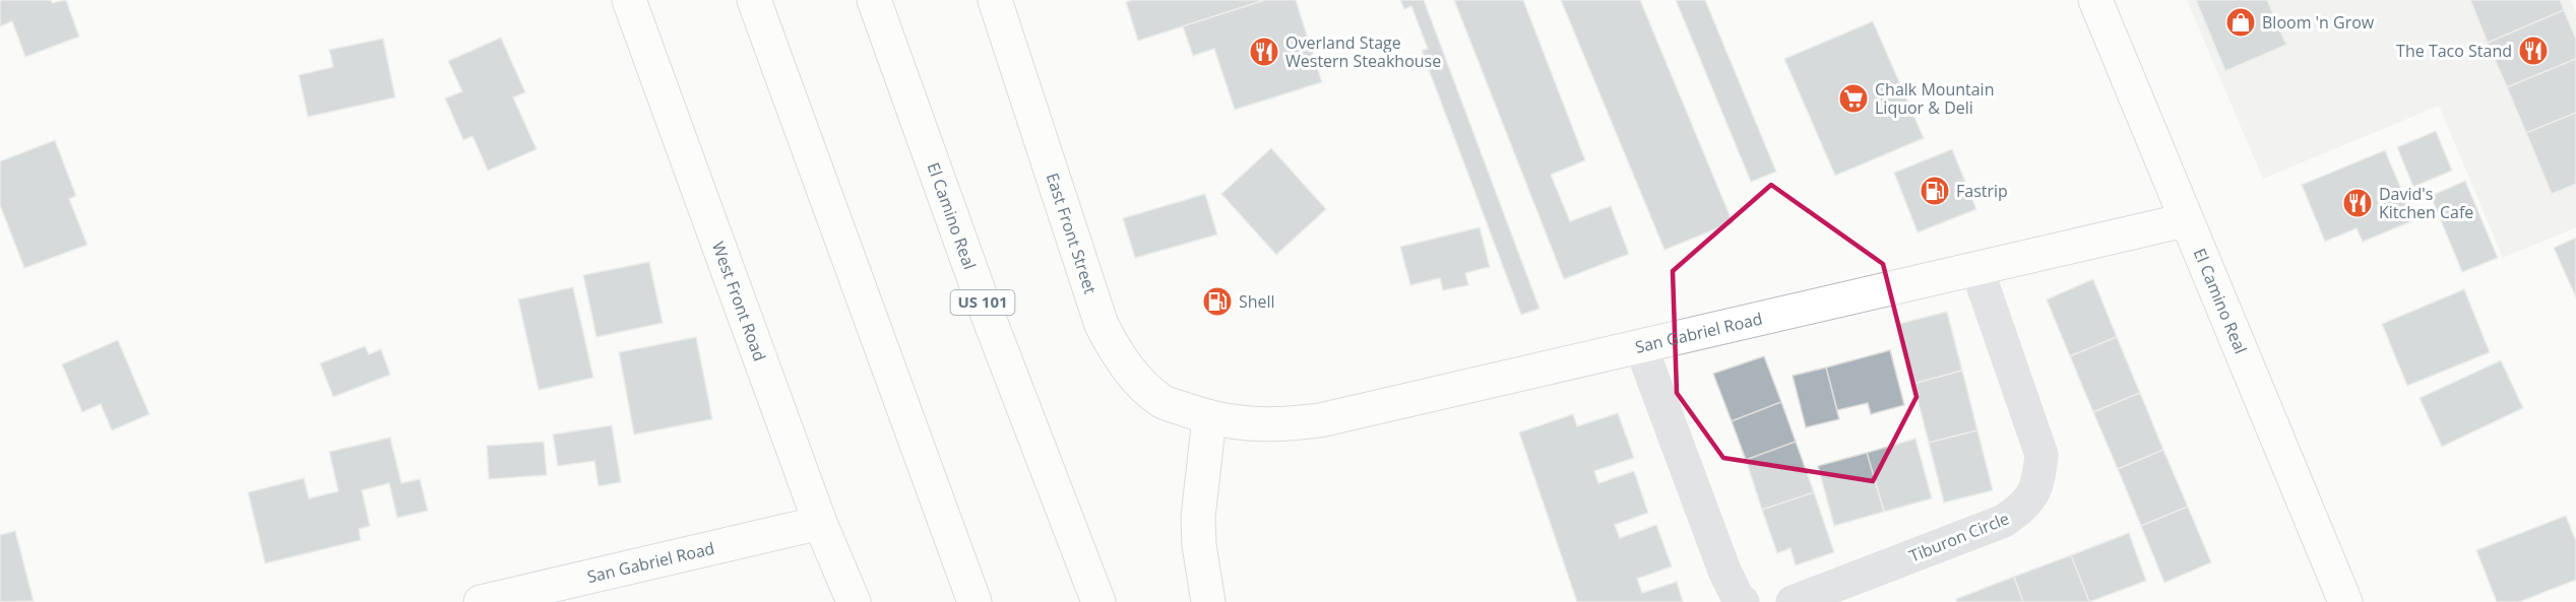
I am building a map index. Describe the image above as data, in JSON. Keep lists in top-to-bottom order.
{
  "streets": {
    "main road": [
      "El Camino Real",
      "East Front Street",
      "West Front Road",
      "US 101",
      "San Gabriel Road"
    ],
    "street": ["Tiburon Circle"]
  },
  "crossings": [
    ["El Camino Real", "San Gabriel Road"],
    ["East Front Street", "San Gabriel Road"],
    ["West Front Road", "San Gabriel Road"],
    ["San Gabriel Road", "Tiburon Circle"]
  ],
  "places": {
    "shop": ["Bloom 'n Grow"],
    "restaurant": ["The Taco Stand", "Overland Stage Western Steakhouse", "David's Kitchen Cafe"],
    "supermarket": ["Chalk Mountain Liquor & Deli"],
    "fuel station": ["Fastrip", "Shell"]
  }
}
